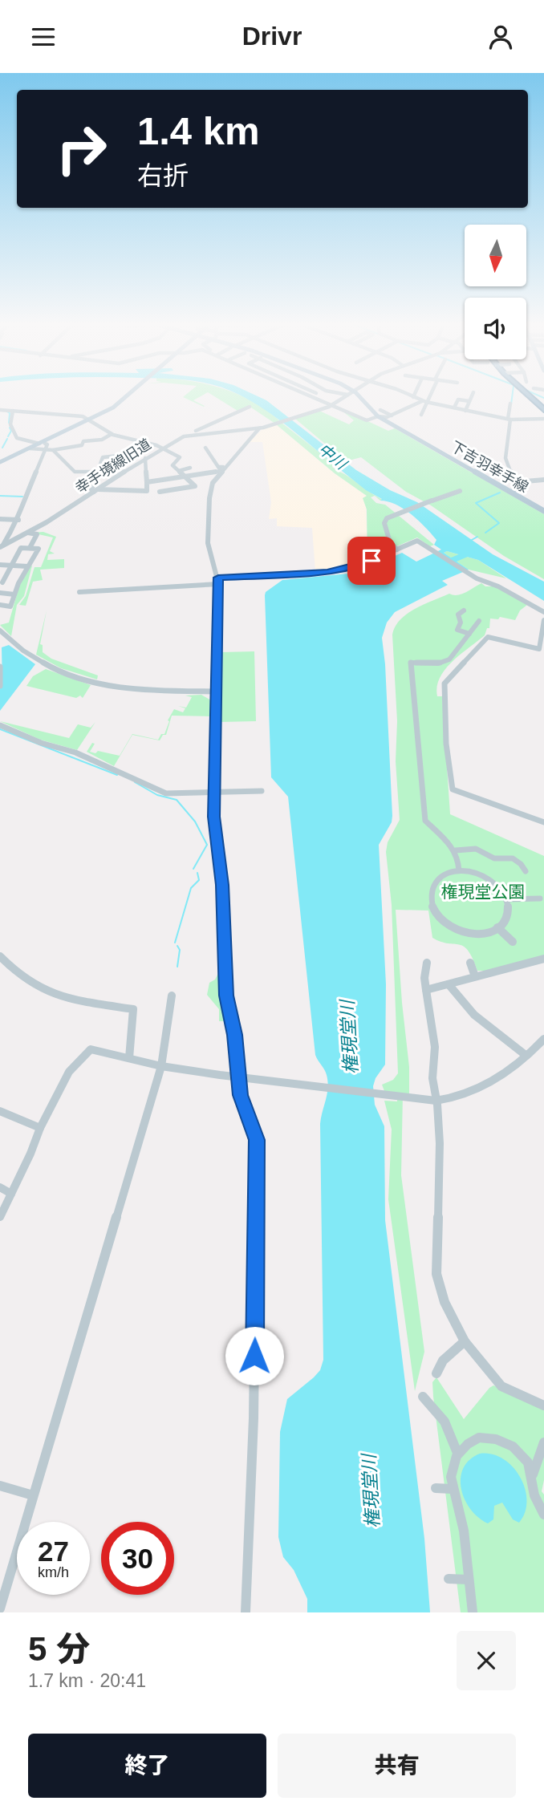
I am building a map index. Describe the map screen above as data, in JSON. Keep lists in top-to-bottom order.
{
  "streets": {
    "main road": ["下吉羽幸手線"],
    "street": ["幸手境線旧道"]
  },
  "water": ["中川", "権現堂川"],
  "parks": ["権現堂公園"],
  "north": "bottom",
  "page": {
    "header": "Drivr",
    "turn": ["1.4 km", "右折"],
    "speed": "27 km/h",
    "limit": "30",
    "heading": ["5 分", "1.7 km · 20:41"],
    "buttons": ["終了", "共有"]
  }
}
